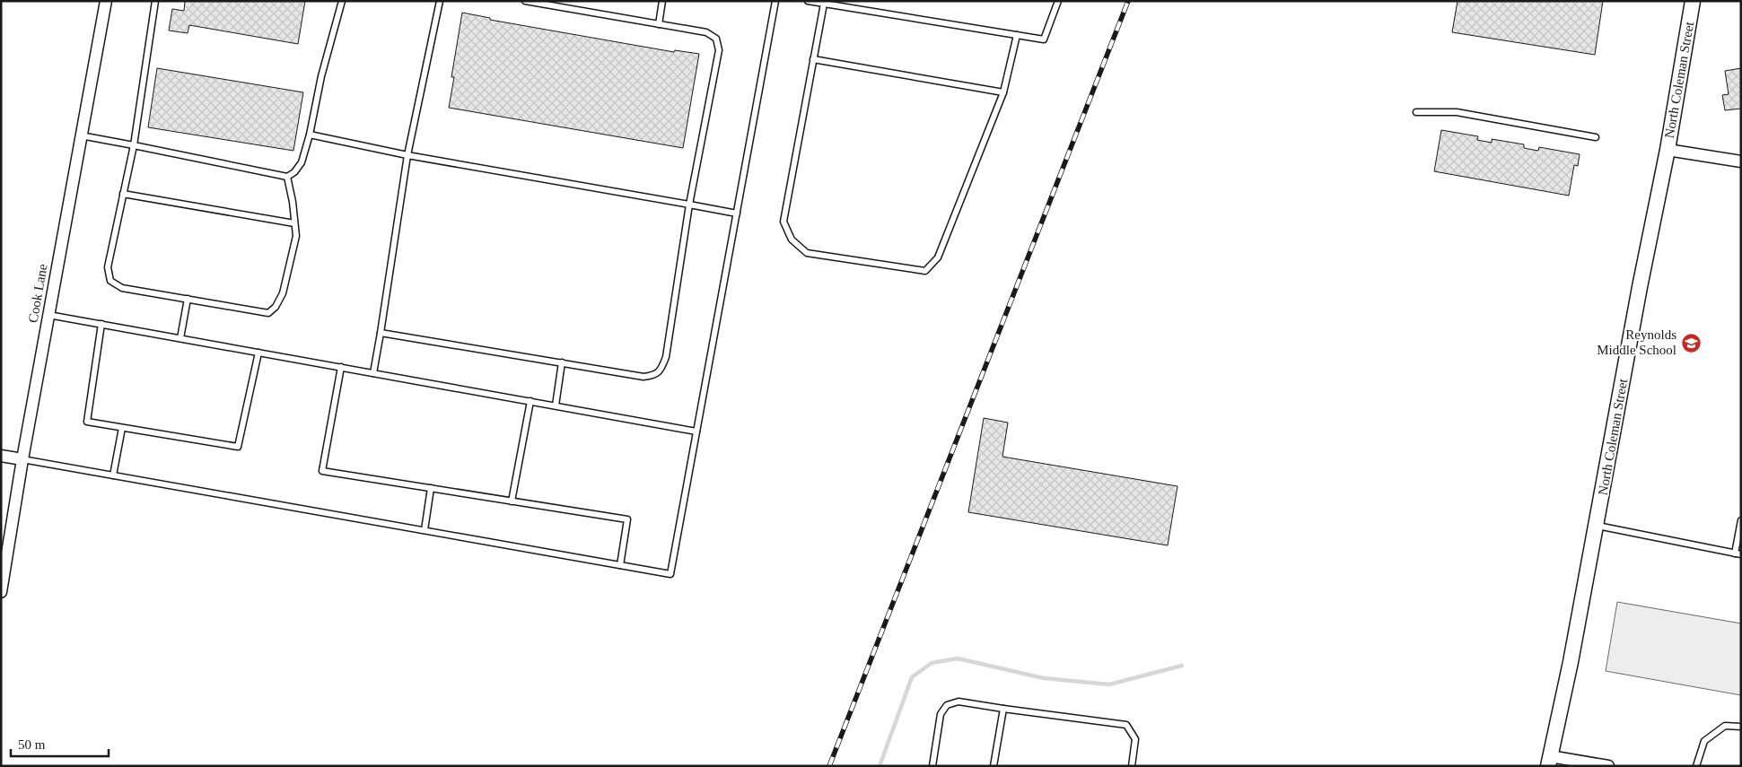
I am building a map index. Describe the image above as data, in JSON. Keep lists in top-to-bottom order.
{
  "streets": {
    "street": ["North Coleman Street", "Cook Lane"]
  },
  "places": {
    "school or university": ["Reynolds Middle School"]
  },
  "scale_bar": "50 m"
}
